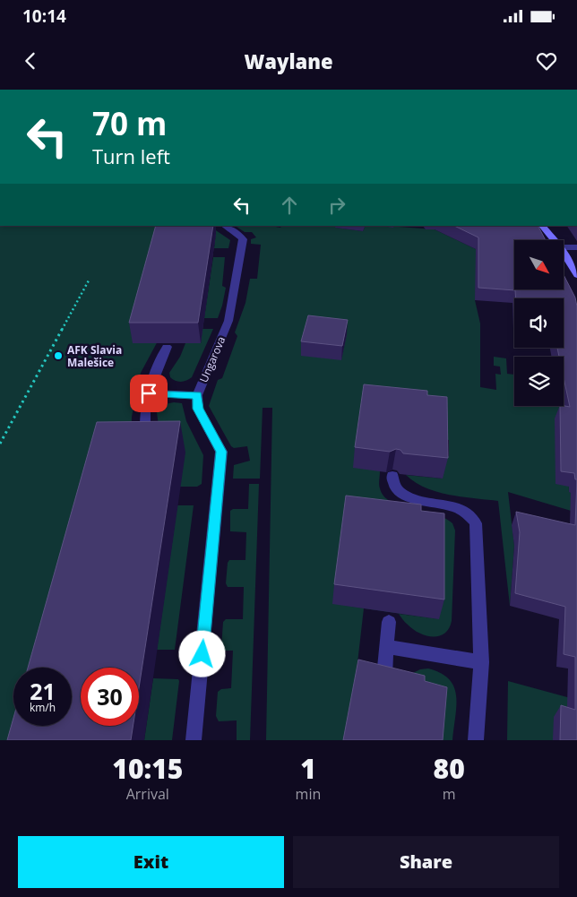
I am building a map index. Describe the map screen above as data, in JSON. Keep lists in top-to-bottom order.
{
  "streets": {
    "street": ["Ungarova"]
  },
  "places": ["AFK Slavia Malešice"],
  "north": "bottom right",
  "page": {
    "status": "10:14",
    "header": "Waylane",
    "turn": ["70 m", "Turn left"],
    "speed": "21 km/h",
    "limit": "30",
    "eta": [
      "10:15",
      "Arrival",
      "1",
      "min",
      "80",
      "m"
    ],
    "buttons": ["Exit", "Share"]
  }
}
